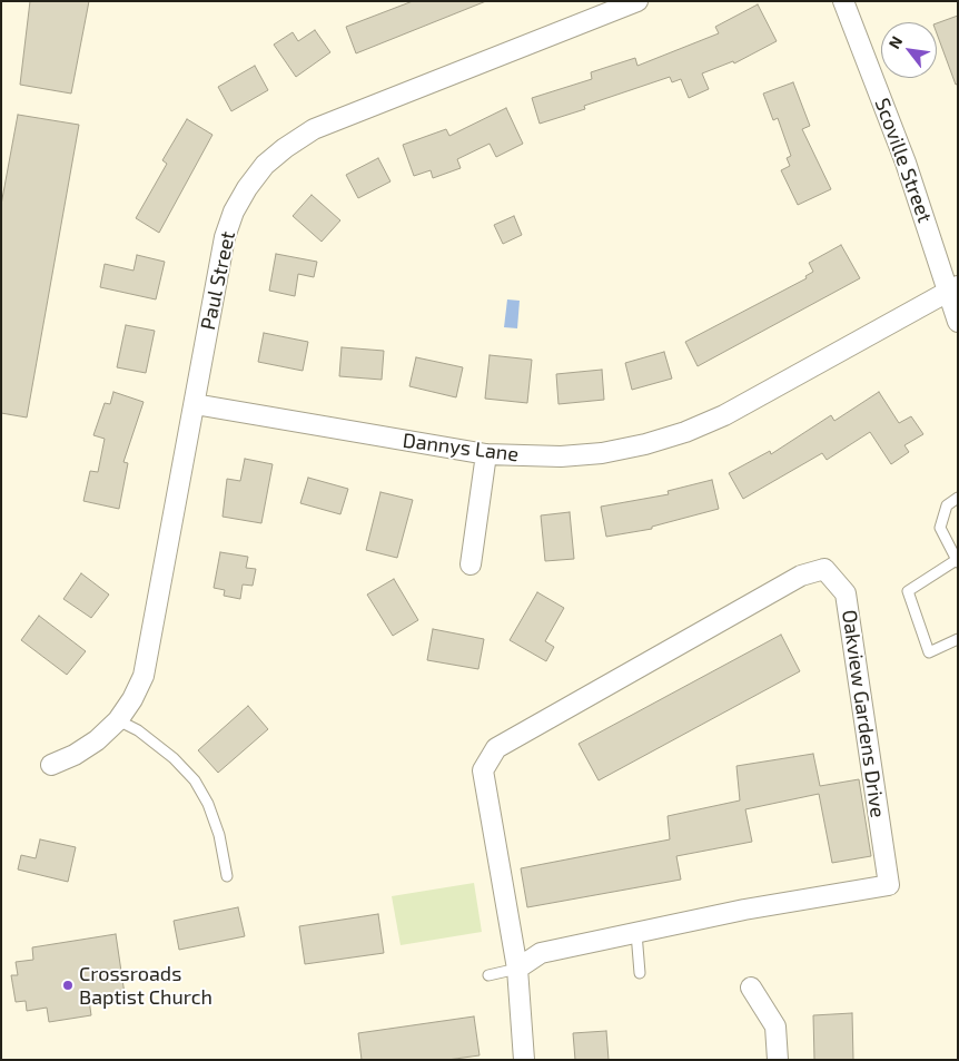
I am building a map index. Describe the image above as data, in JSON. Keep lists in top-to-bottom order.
{
  "streets": {
    "street": [
      "Scoville Street",
      "Paul Street",
      "Dannys Lane",
      "Oakview Gardens Drive"
    ]
  },
  "crossings": [
    ["Scoville Street", "Dannys Lane"],
    ["Paul Street", "Dannys Lane"]
  ],
  "places": ["Crossroads Baptist Church"],
  "north": "top left"
}
